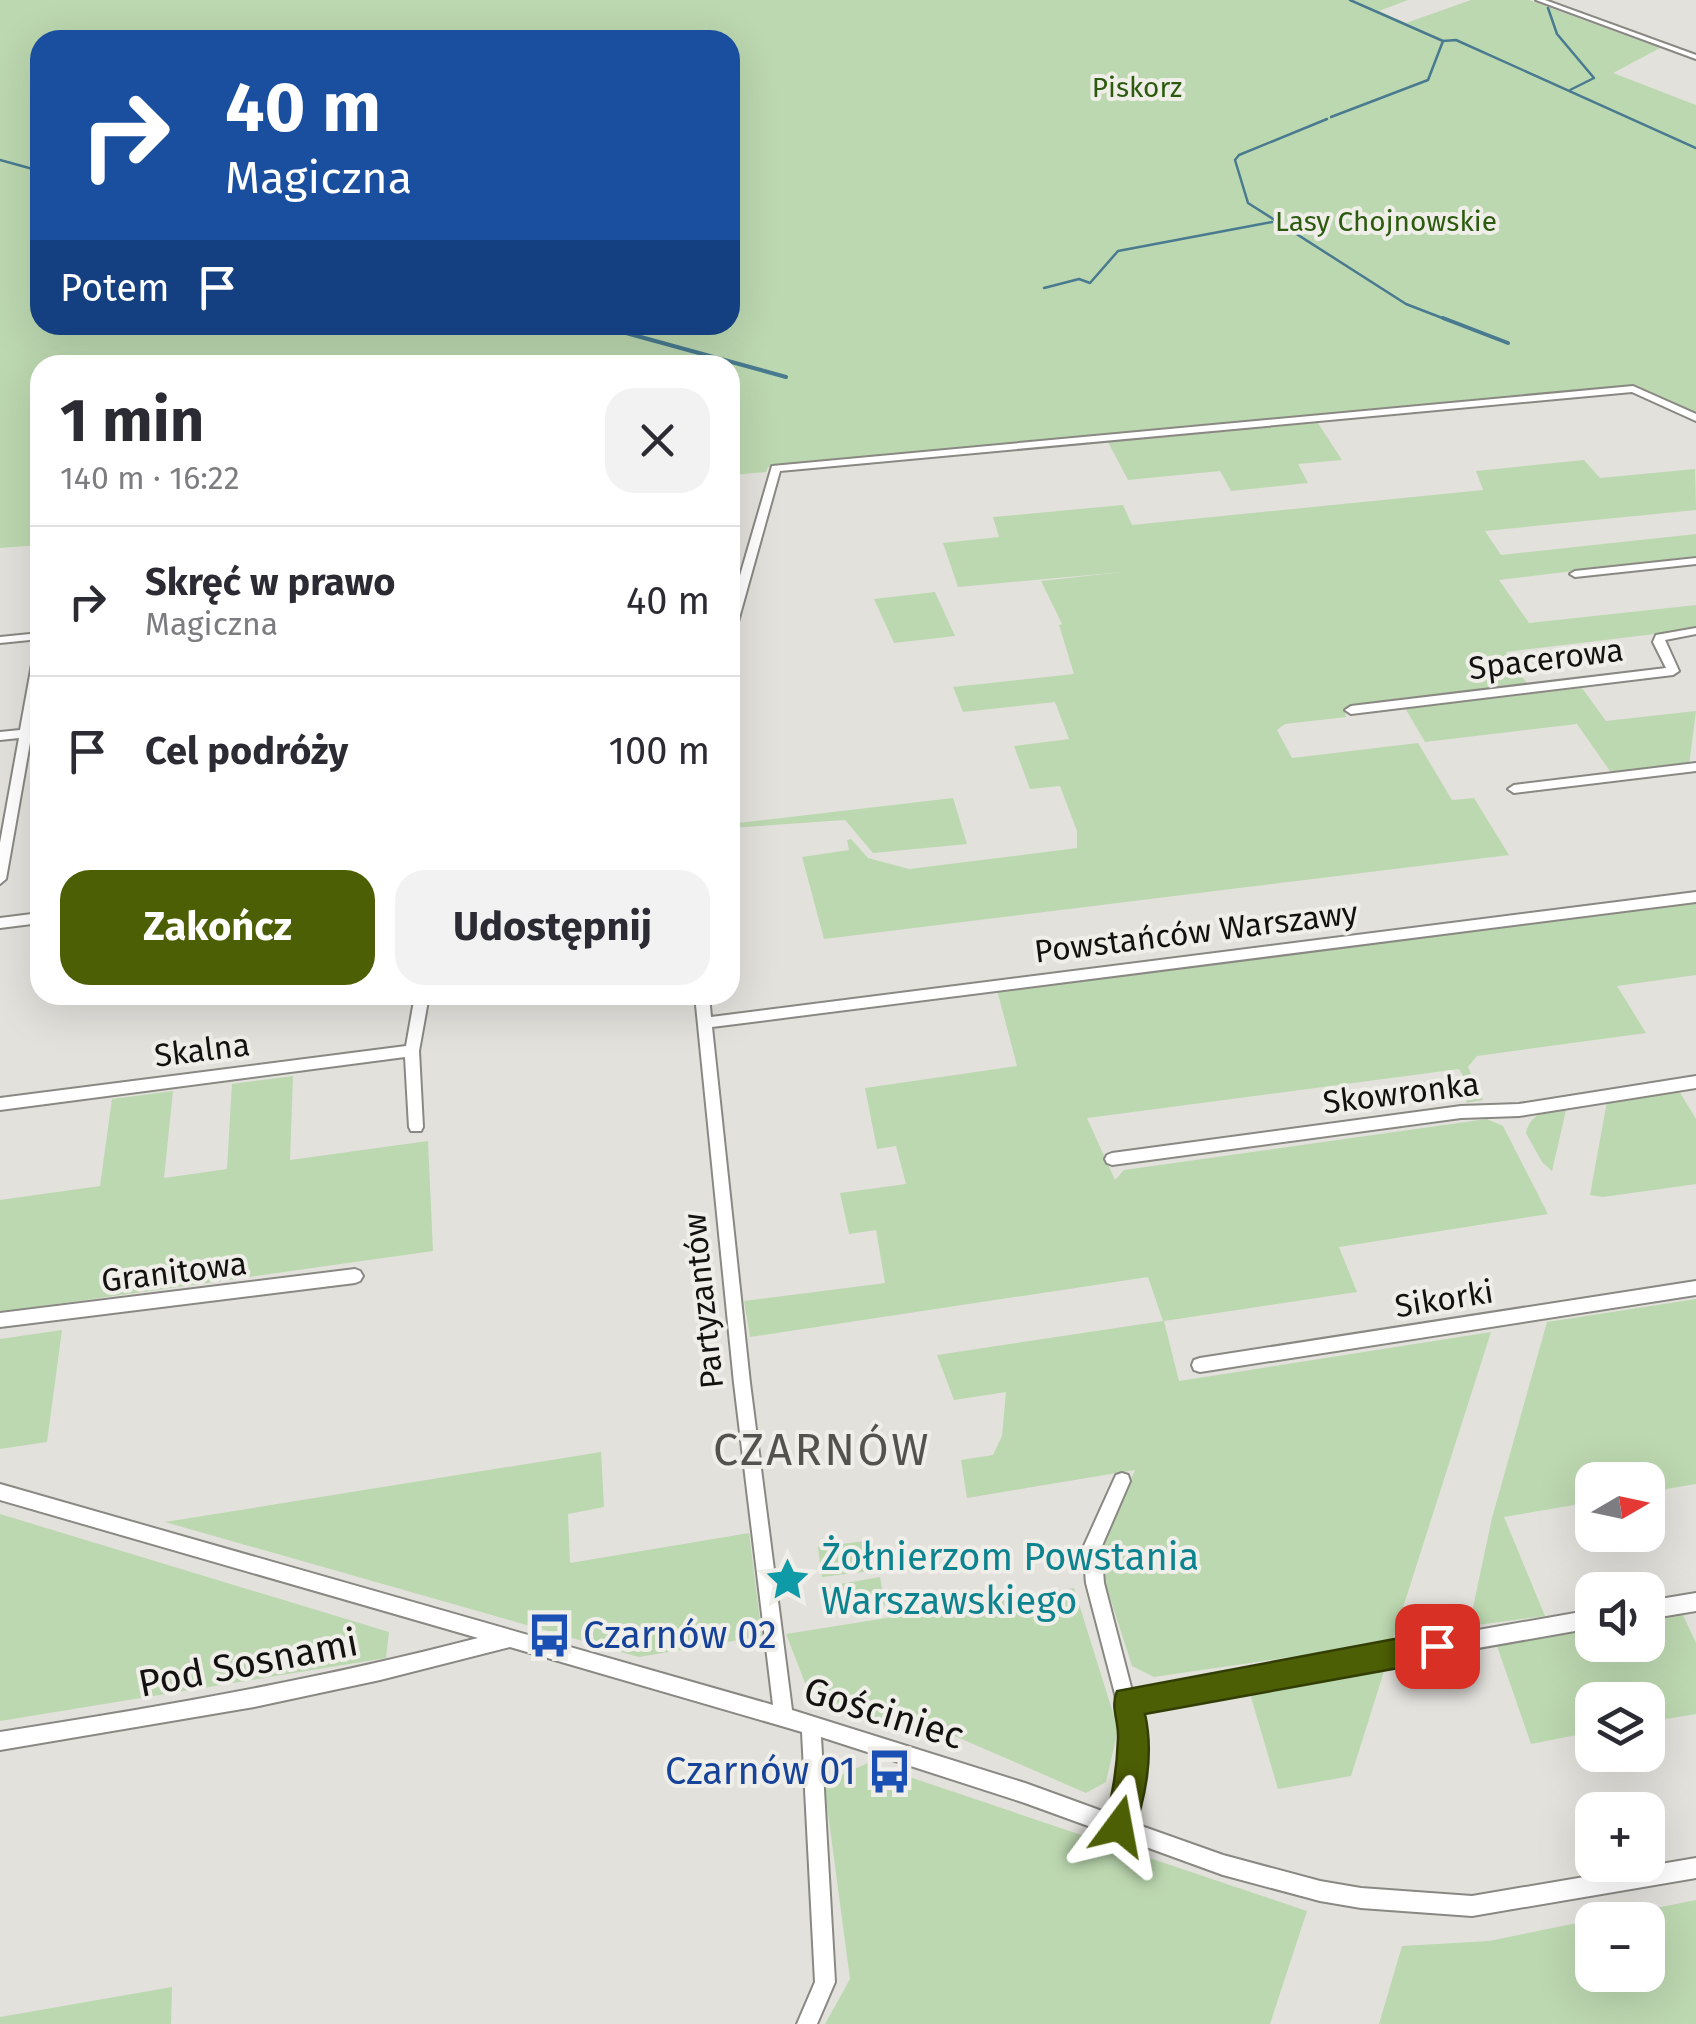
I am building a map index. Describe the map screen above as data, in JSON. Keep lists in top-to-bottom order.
{
  "streets": {
    "street": [
      "Spacerowa",
      "Powstańców Warszawy",
      "Skalna",
      "Skowronka",
      "Granitowa",
      "Sikorki",
      "Partyzantów",
      "Pod Sosnami",
      "Gościniec"
    ]
  },
  "crossings": [
    ["Powstańców Warszawy", "Partyzantów"],
    ["Partyzantów", "Gościniec"],
    ["Pod Sosnami", "Gościniec"]
  ],
  "districts": ["CZARNÓW"],
  "parks": ["Piskorz", "Lasy Chojnowskie"],
  "places": {
    "place": ["Żołnierzom Powstania Warszawskiego"],
    "bus stop": ["Czarnów 02", "Czarnów 01"]
  },
  "north": "right",
  "page": {
    "turn": ["40 m", "Magiczna"],
    "then": "Potem",
    "heading": ["1 min", "140 m · 16:22"],
    "list": [
      {
        "name": "Skręć w prawo",
        "note": "Magiczna",
        "value": "40 m"
      },
      {
        "name": "Cel podróży",
        "value": "100 m"
      }
    ],
    "buttons": ["Zakończ", "Udostępnij"],
    "map_buttons": ["+", "−"]
  }
}
